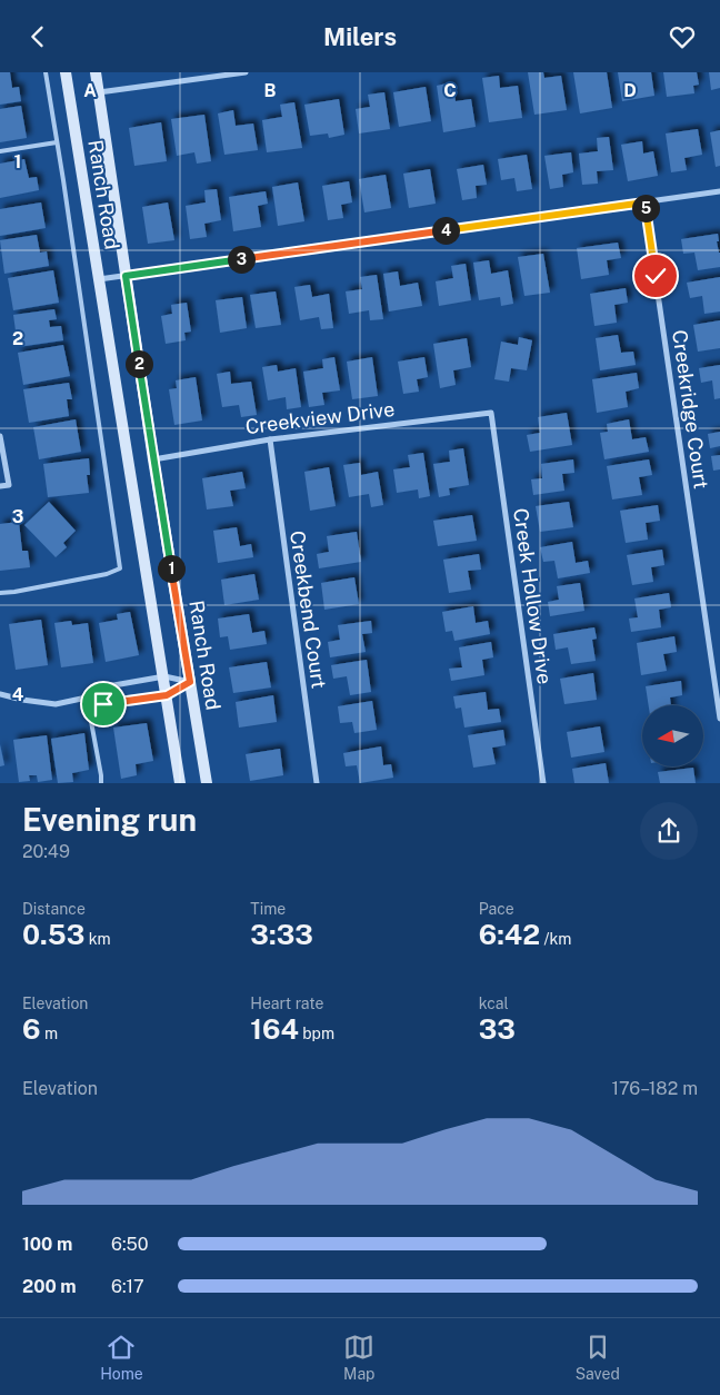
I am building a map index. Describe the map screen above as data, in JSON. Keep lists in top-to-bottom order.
{
  "streets": {
    "main road": ["Ranch Road"],
    "street": [
      "Creekridge Court",
      "Creekview Drive",
      "Creek Hollow Drive",
      "Creekbend Court"
    ]
  },
  "crossings": [
    ["Ranch Road", "Creekview Drive"],
    ["Creekview Drive", "Creek Hollow Drive"],
    ["Creekview Drive", "Creekbend Court"]
  ],
  "north": "left",
  "page": {
    "header": "Milers",
    "pins": [
      "5",
      "4",
      "3",
      "2",
      "1"
    ],
    "heading": ["Evening run", "20:49"],
    "stats": [
      ["Distance", "0.53 km"],
      ["Time", "3:33"],
      ["Pace", "6:42 /km"],
      ["Elevation", "6 m"],
      ["Heart rate", "164 bpm"],
      ["kcal", "33"]
    ],
    "chart": ["Elevation", "176–182 m"],
    "list": [
      {
        "name": "100 m",
        "note": "6:50"
      },
      {
        "name": "200 m",
        "note": "6:17"
      }
    ],
    "tabs": ["Home", "Map", "Saved"]
  },
  "grid": {
    "columns": [
      "A",
      "B",
      "C",
      "D"
    ],
    "rows": [
      "1",
      "2",
      "3",
      "4"
    ]
  }
}
